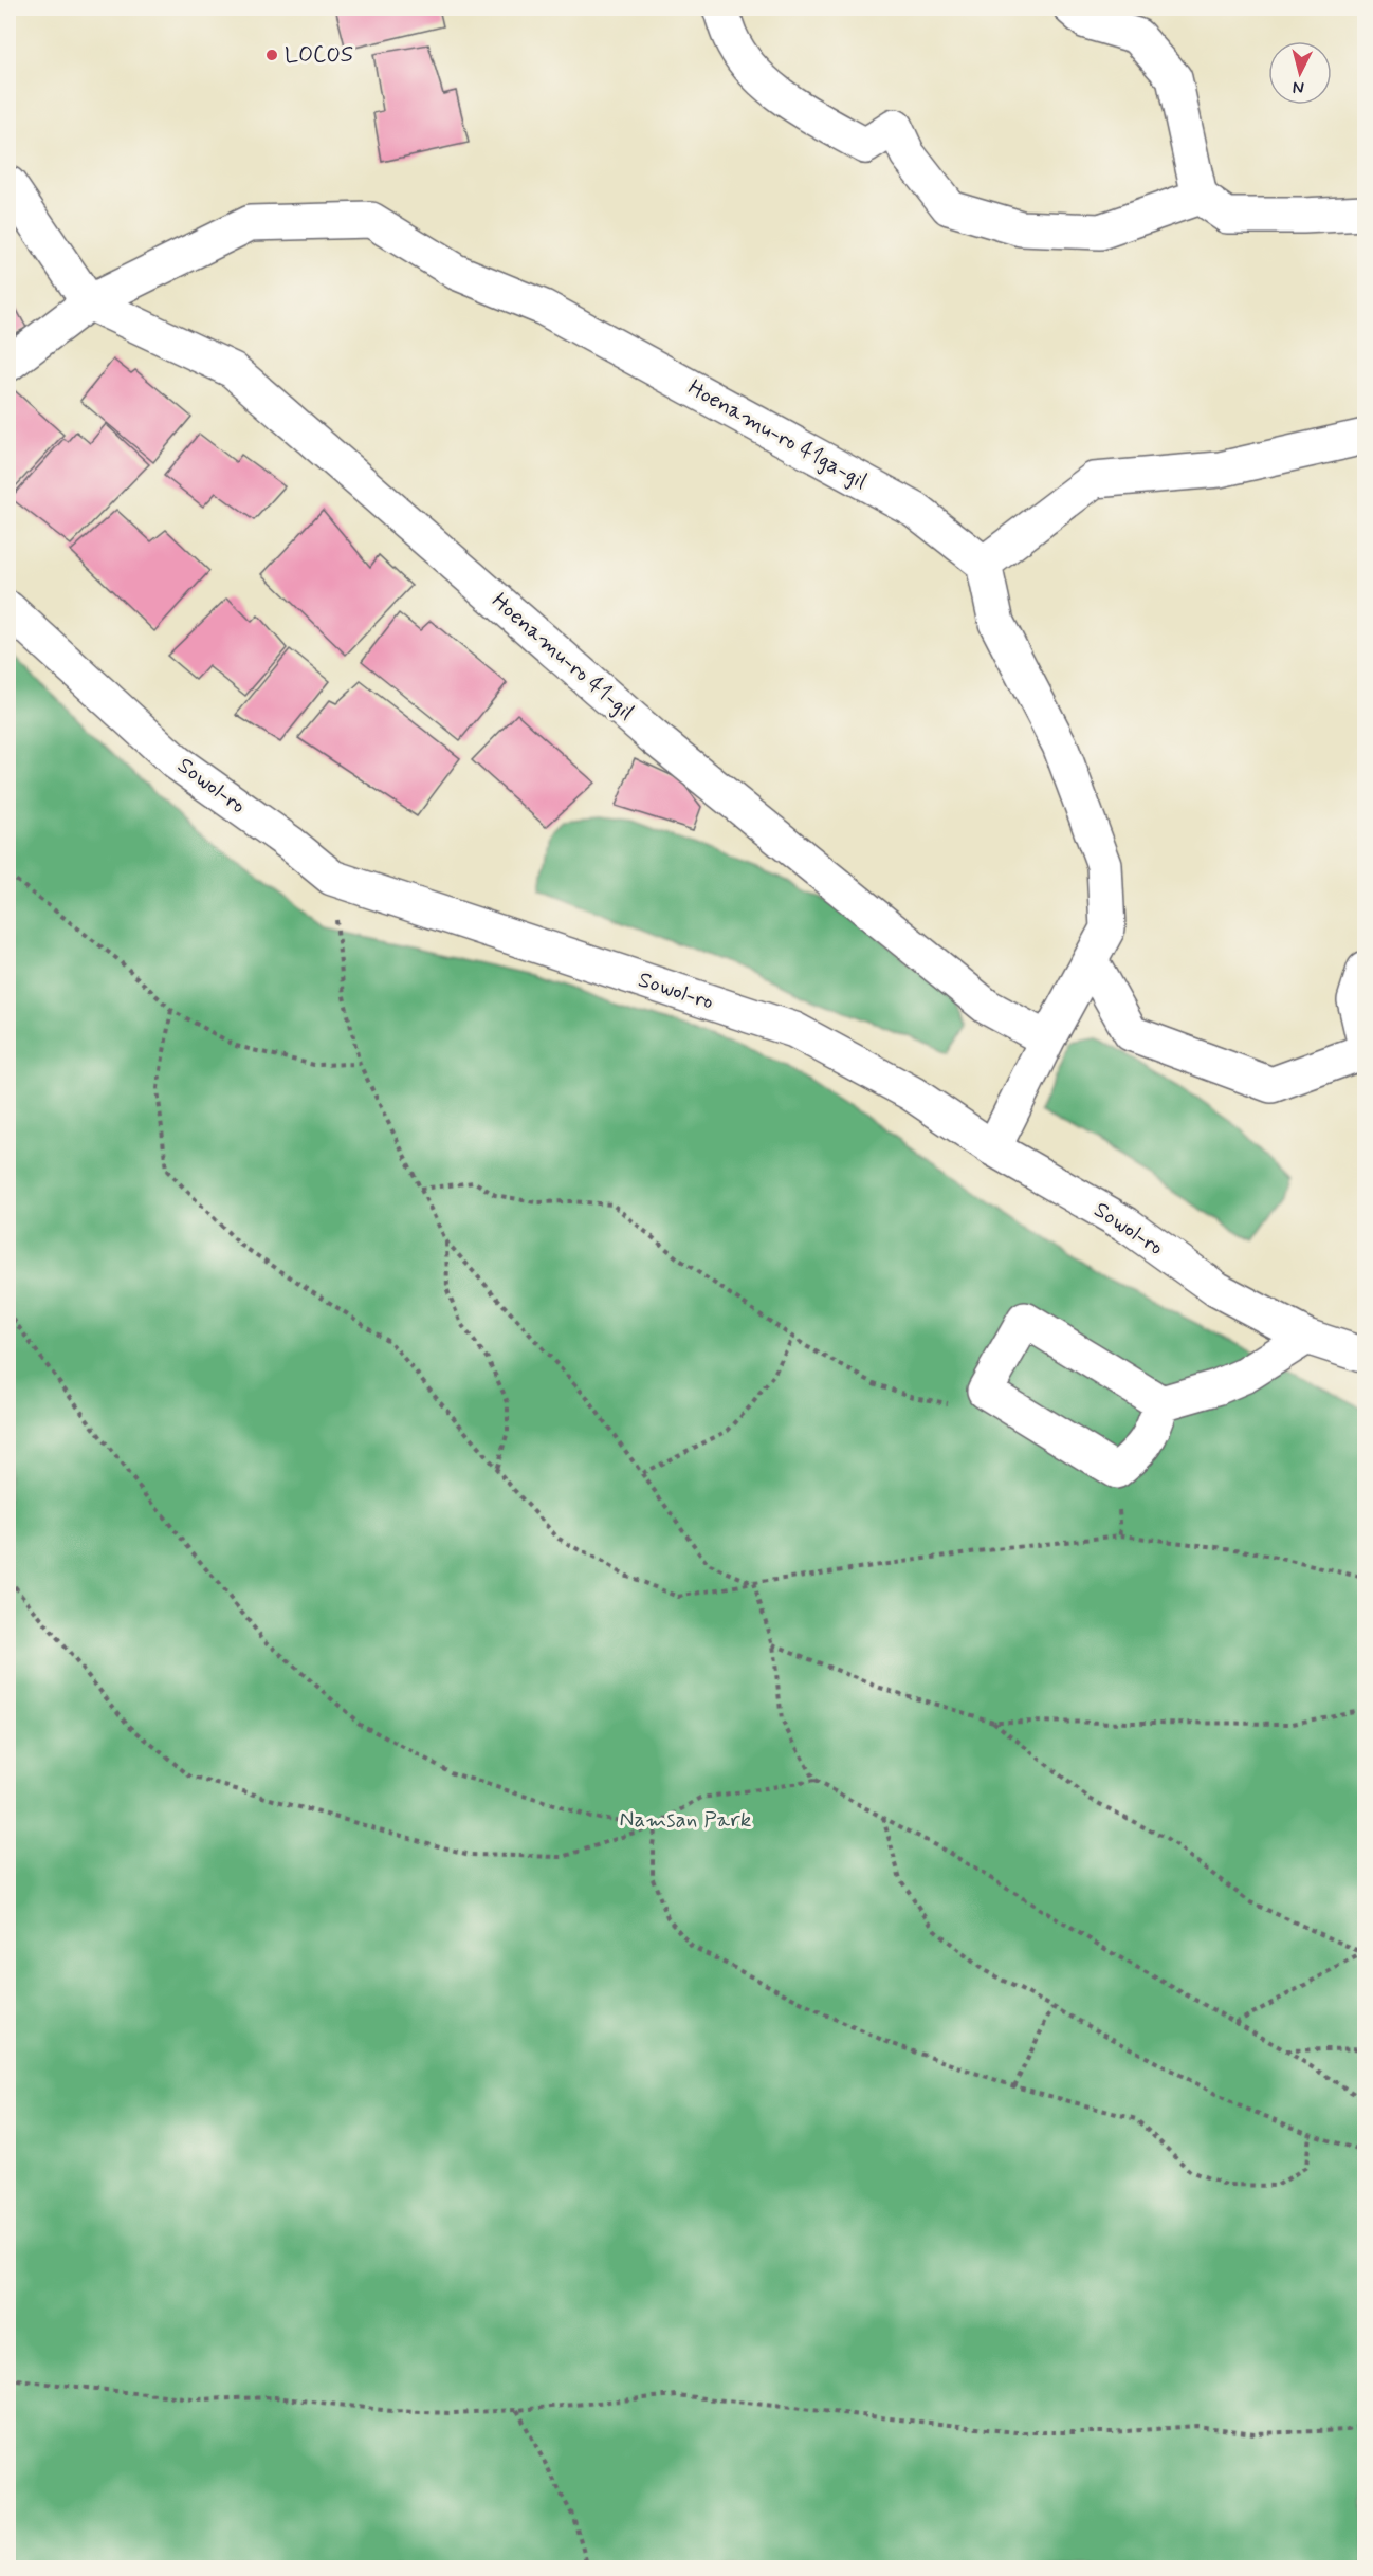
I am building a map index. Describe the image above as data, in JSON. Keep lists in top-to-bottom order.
{
  "streets": {
    "street": ["Hoenamu-ro 41ga-gil", "Hoenamu-ro 41-gil", "Sowol-ro"]
  },
  "crossings": [
    ["Hoenamu-ro 41ga-gil", "Hoenamu-ro 41-gil"]
  ],
  "parks": ["Namsan Park"],
  "places": ["LOCOS"],
  "north": "bottom"
}
